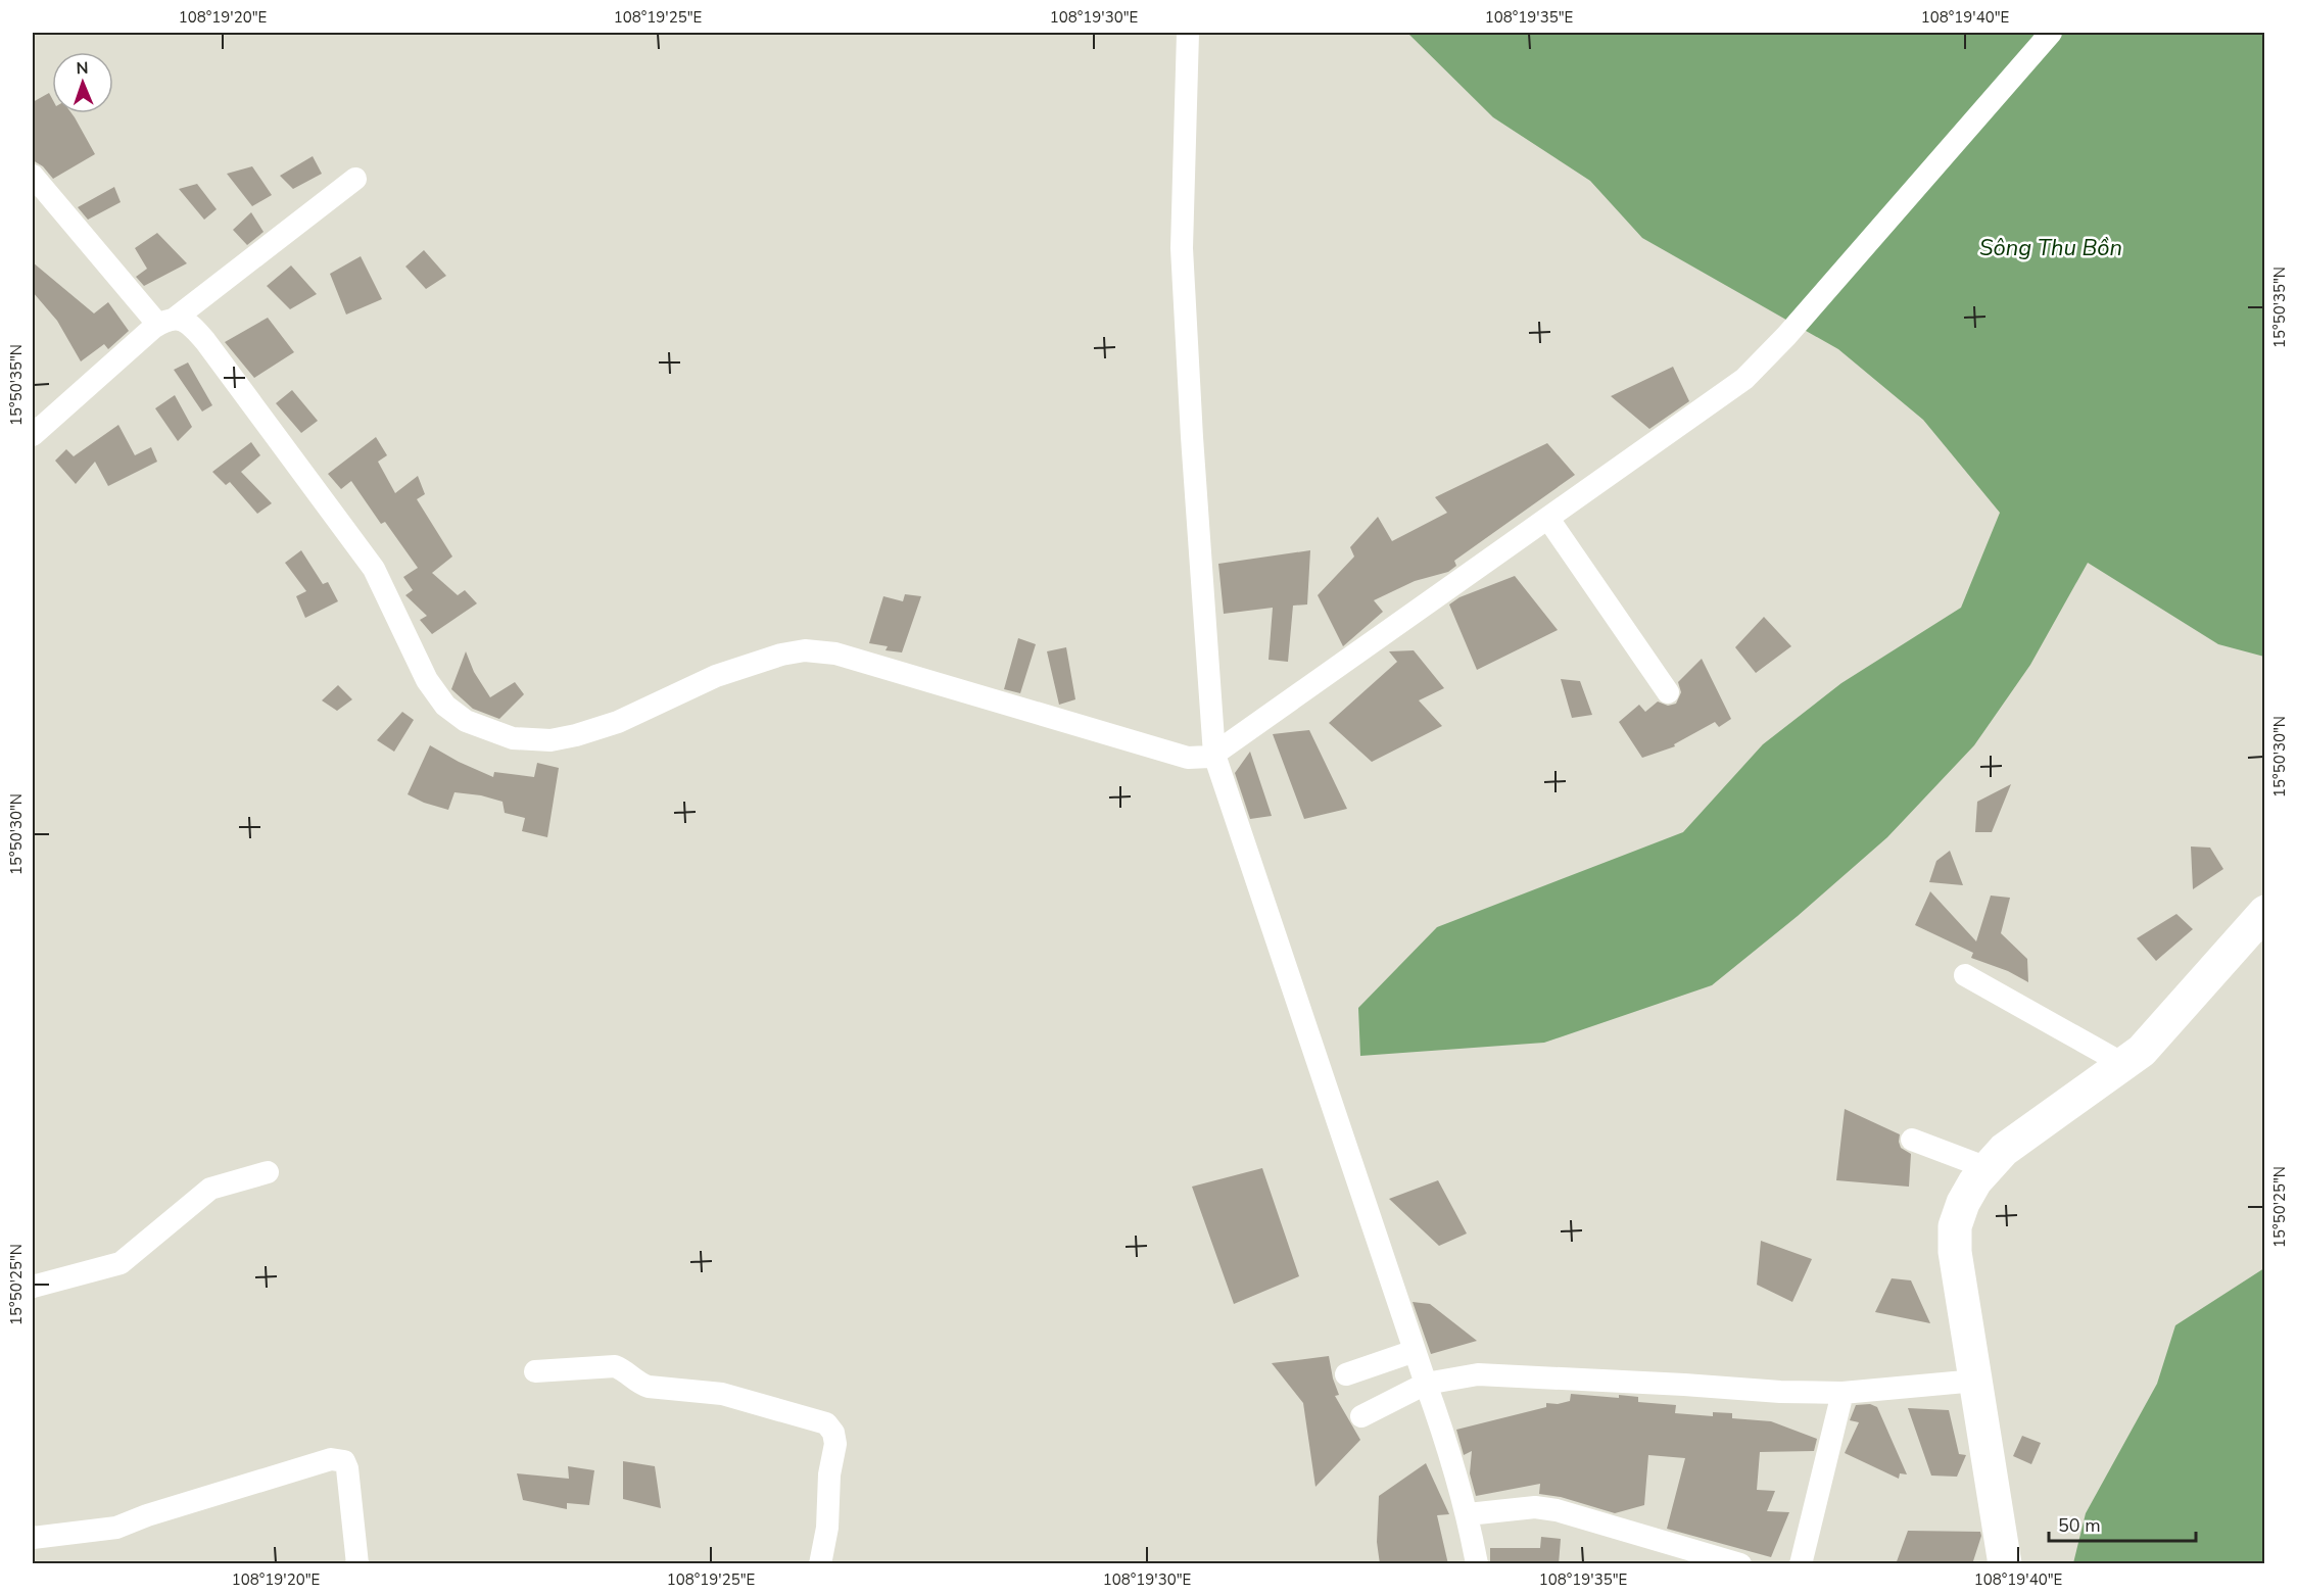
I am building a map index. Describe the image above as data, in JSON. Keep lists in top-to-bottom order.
{
  "water": ["Sông Thu Bồn"],
  "scale_bar": "50 m",
  "north": "top",
  "coordinates": [
    "108°19'20\"E",
    "108°19'25\"E",
    "108°19'30\"E",
    "108°19'35\"E",
    "108°19'40\"E",
    "15°50'35\"N",
    "15°50'30\"N",
    "15°50'25\"N"
  ]
}
